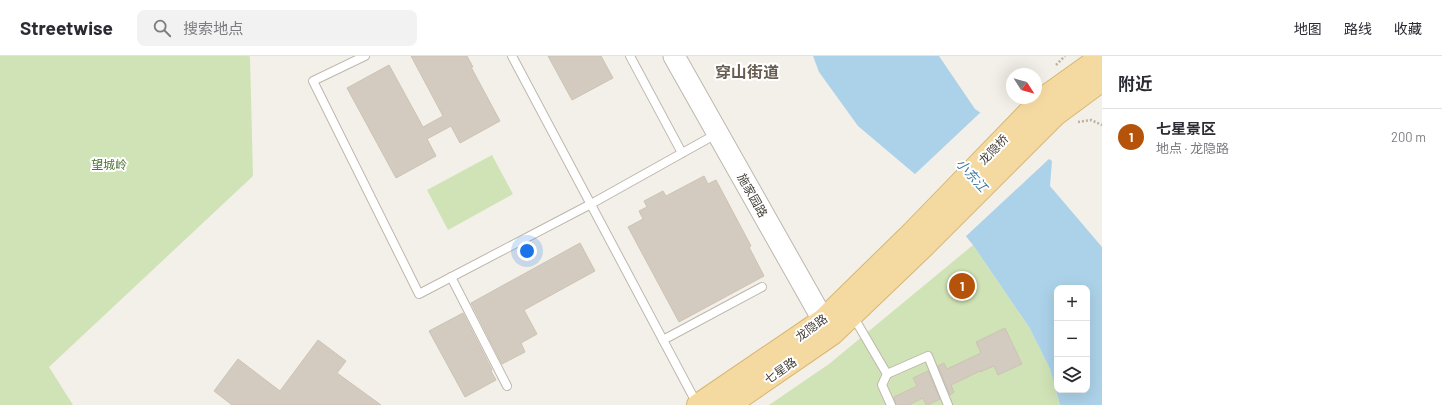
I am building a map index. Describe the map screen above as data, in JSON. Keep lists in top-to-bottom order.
{
  "streets": {
    "main road": ["龙隐桥", "龙隐路", "七星路"],
    "street": ["施家园路"]
  },
  "crossings": [
    ["龙隐桥", "龙隐路"],
    ["施家园路", "龙隐路"],
    ["施家园路", "七星路"],
    ["龙隐路", "七星路"]
  ],
  "districts": ["穿山街道"],
  "water": ["小东江"],
  "parks": ["望城岭"],
  "north": "bottom right",
  "page": {
    "header": "Streetwise",
    "search": "搜索地点",
    "nav": ["地图", "路线", "收藏"],
    "heading": "附近",
    "list": [
      {
        "mark": "1",
        "name": "七星景区",
        "note": "地点 · 龙隐路",
        "value": "200 m"
      }
    ],
    "pins": "1",
    "map_buttons": ["+", "−"]
  }
}
